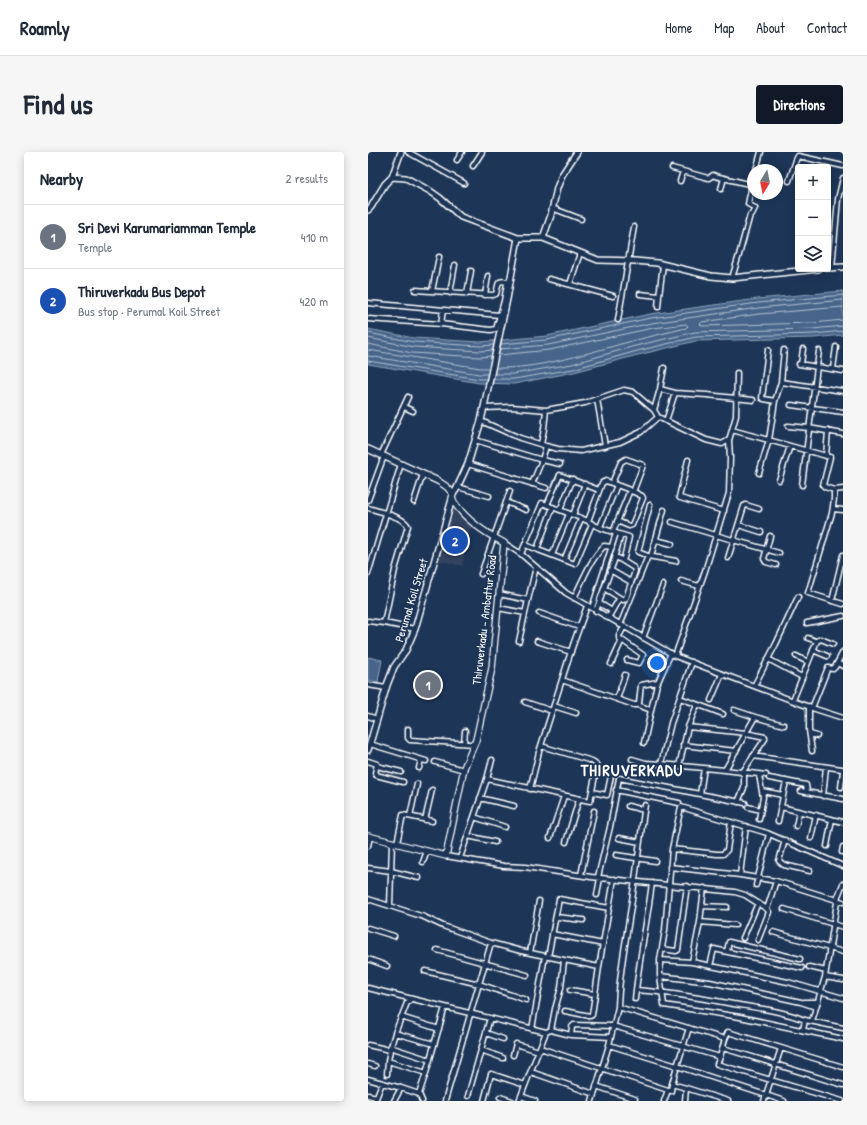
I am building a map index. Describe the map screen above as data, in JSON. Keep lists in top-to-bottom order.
{
  "streets": {
    "main road": ["Thiruverkadu - Ambattur Road"],
    "street": ["Perumal Koil Street"]
  },
  "crossings": [
    ["Perumal Koil Street", "Thiruverkadu - Ambattur Road"]
  ],
  "districts": ["THIRUVERKADU"],
  "north": "bottom",
  "page": {
    "header": "Roamly",
    "nav": [
      "Home",
      "Map",
      "About",
      "Contact"
    ],
    "title": "Find us",
    "buttons": "Directions",
    "heading": ["Nearby", "2 results"],
    "map_buttons": ["+", "−"],
    "list": [
      {
        "mark": "1",
        "name": "Sri Devi Karumariamman Temple",
        "note": "Temple",
        "value": "410 m"
      },
      {
        "mark": "2",
        "name": "Thiruverkadu Bus Depot",
        "note": "Bus stop · Perumal Koil Street",
        "value": "420 m"
      }
    ],
    "pins": ["2", "1"]
  }
}
